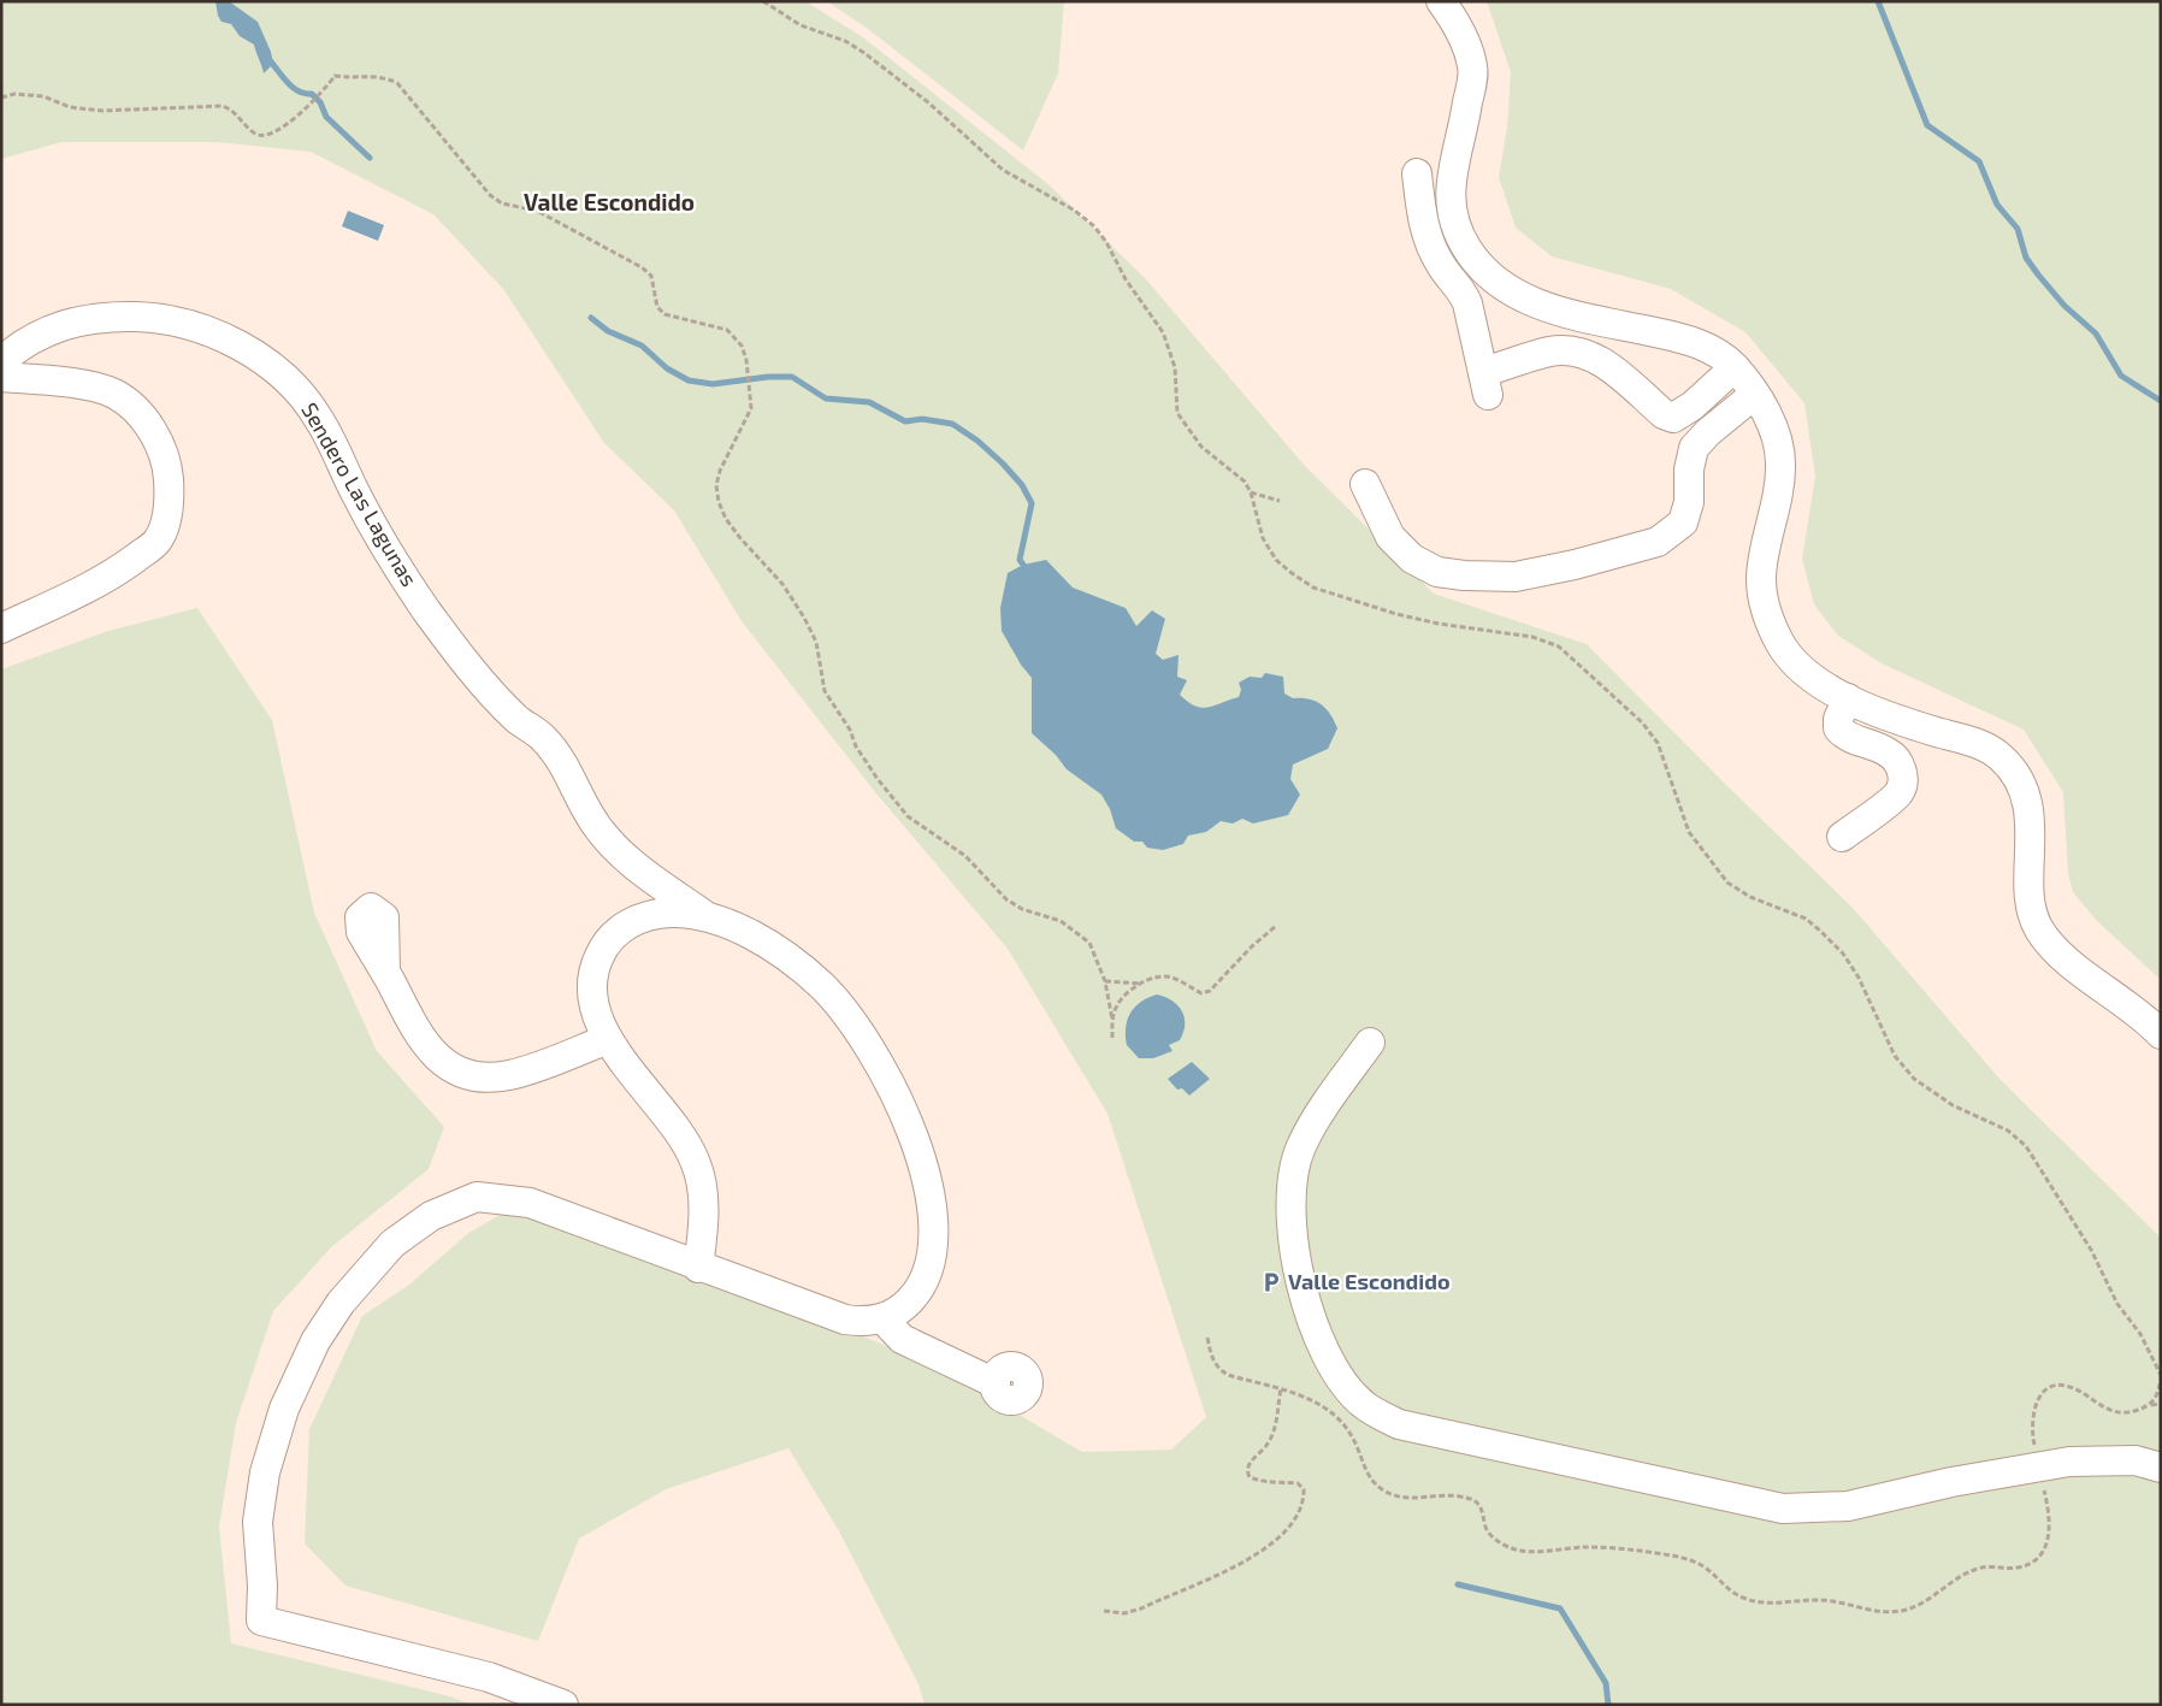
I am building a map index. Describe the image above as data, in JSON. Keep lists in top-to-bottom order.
{
  "streets": {
    "street": ["Sendero Las Lagunas"]
  },
  "districts": ["Valle Escondido"],
  "places": {
    "parking": ["Valle Escondido"]
  }
}
